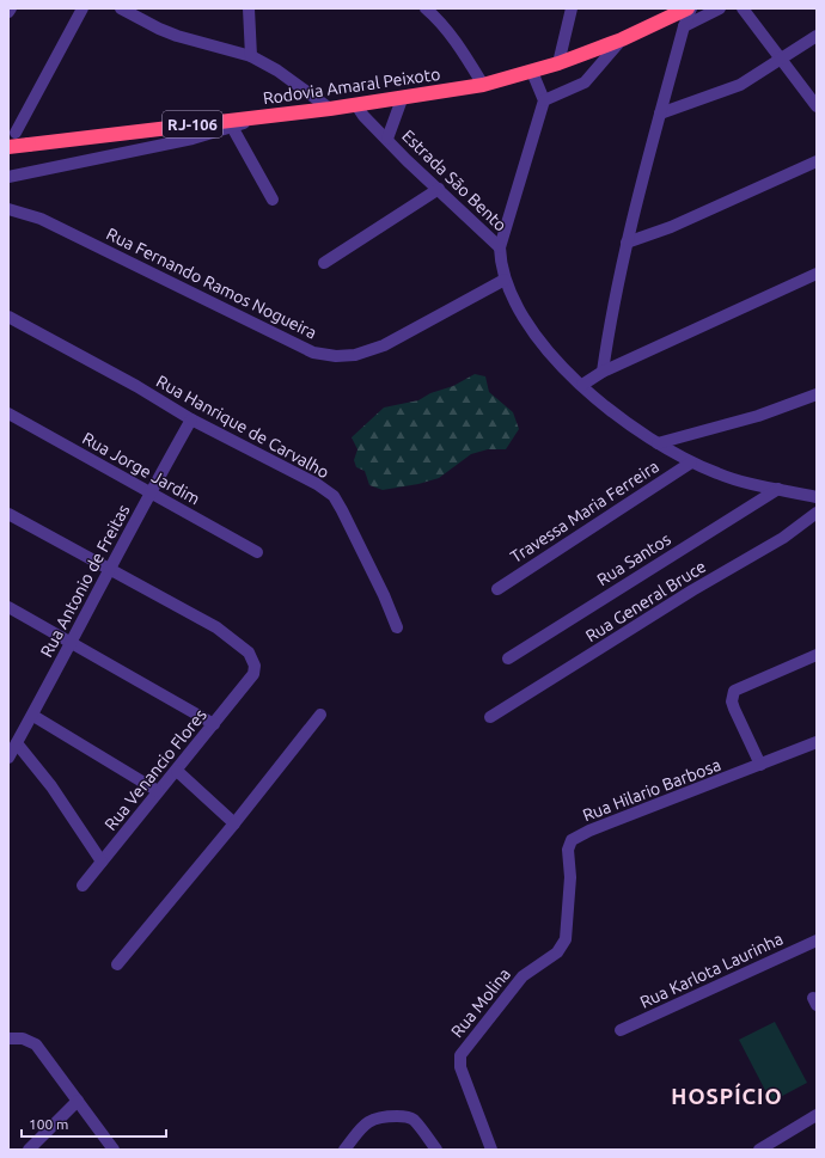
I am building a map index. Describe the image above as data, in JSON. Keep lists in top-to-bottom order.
{
  "streets": {
    "highway": ["Rodovia Amaral Peixoto", "RJ-106"],
    "street": [
      "Estrada São Bento",
      "Rua Fernando Ramos Nogueira",
      "Rua Hanrique de Carvalho",
      "Rua Jorge Jardim",
      "Travessa Maria Ferreira",
      "Rua Santos",
      "Rua Antonio de Freitas",
      "Rua General Bruce",
      "Rua Venancio Flores",
      "Rua Hilario Barbosa",
      "Rua Karlota Laurinha",
      "Rua Molina"
    ]
  },
  "crossings": [
    ["Rodovia Amaral Peixoto", "Estrada São Bento"],
    ["Estrada São Bento", "Rua Fernando Ramos Nogueira"],
    ["Estrada São Bento", "Travessa Maria Ferreira"],
    ["Estrada São Bento", "Rua Santos"],
    ["Rua Hanrique de Carvalho", "Rua Antonio de Freitas"],
    ["Rua Jorge Jardim", "Rua Antonio de Freitas"],
    ["Rua Antonio de Freitas", "Rua Venancio Flores"],
    ["Rua Hilario Barbosa", "Rua Molina"]
  ],
  "districts": ["HOSPÍCIO"],
  "scale_bar": "100 m"
}
